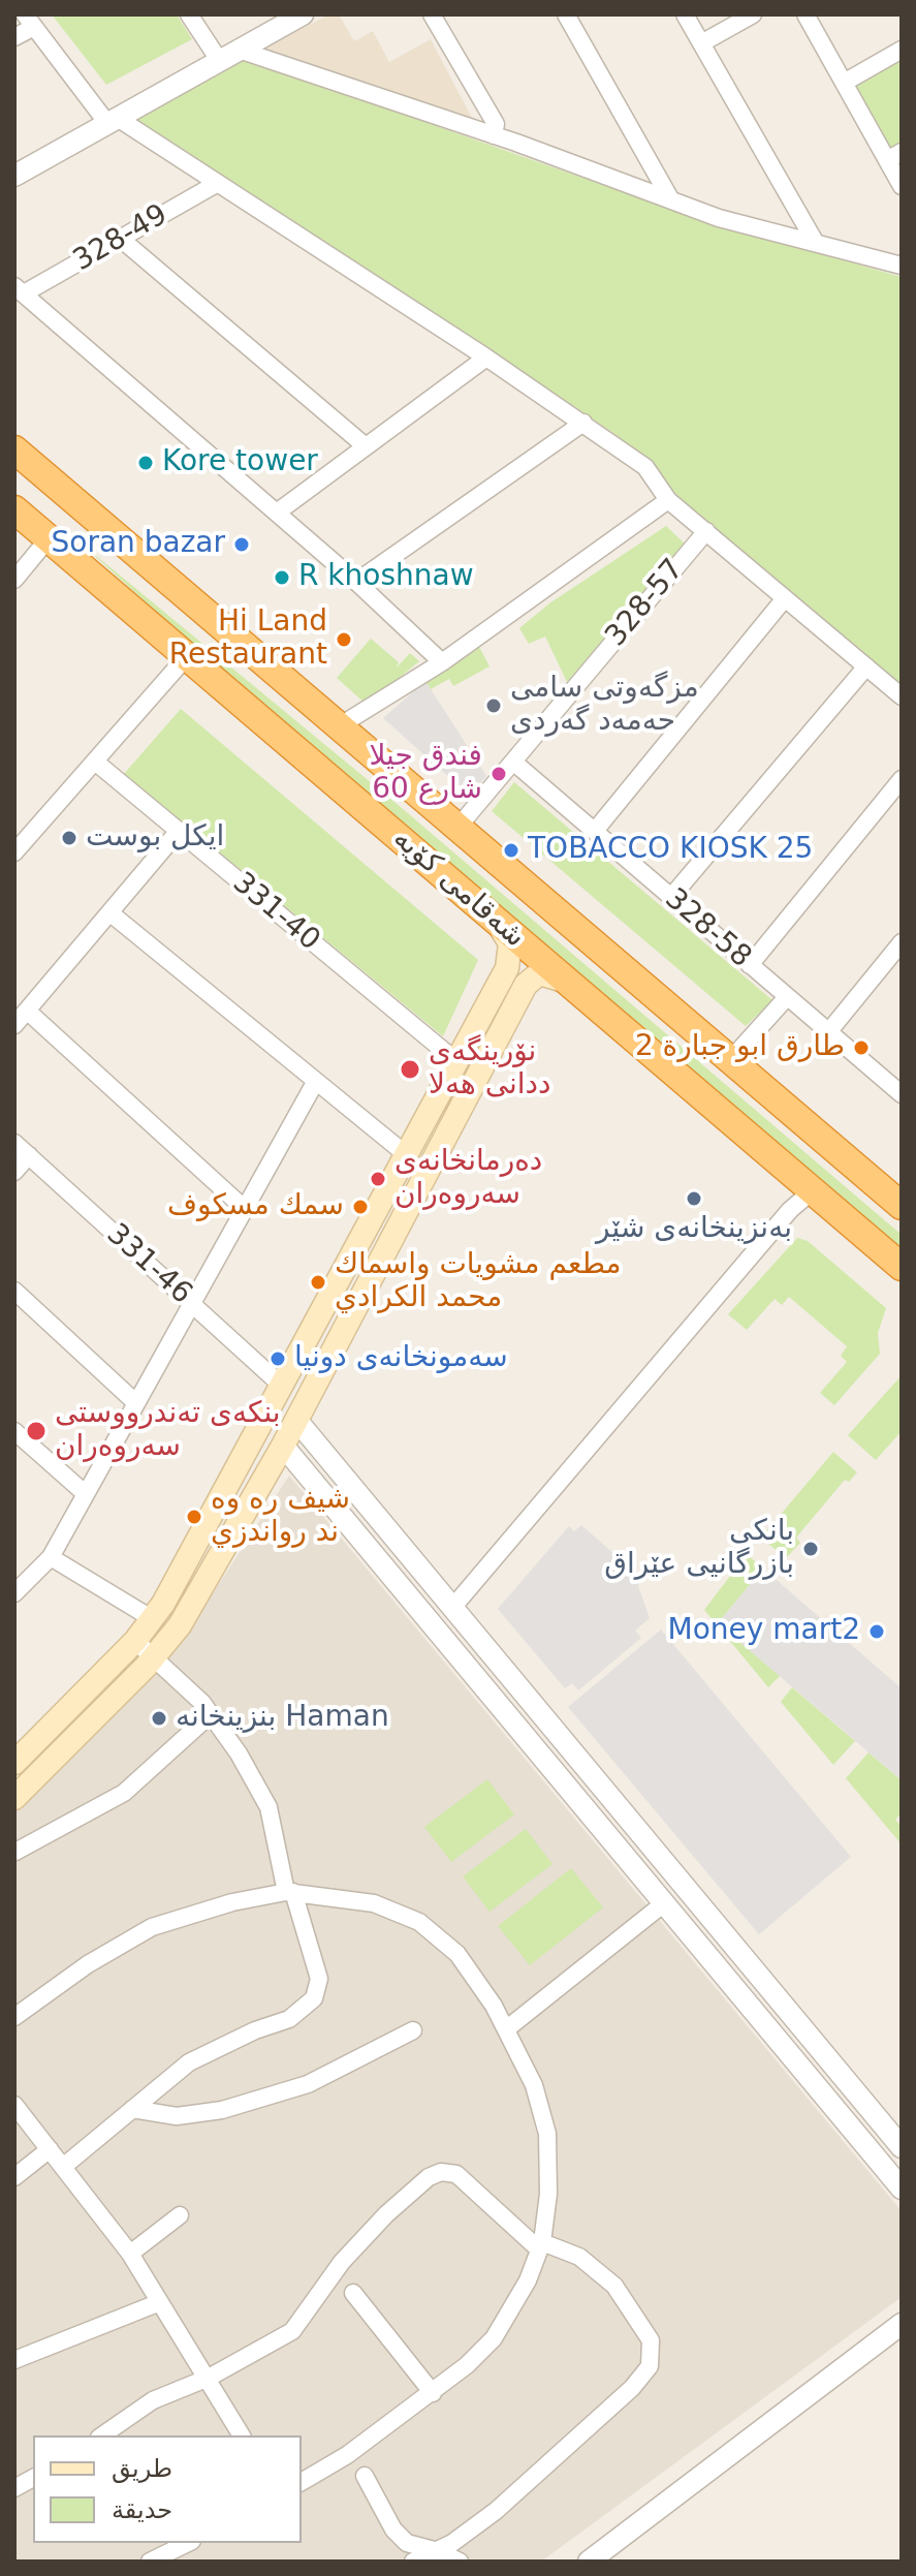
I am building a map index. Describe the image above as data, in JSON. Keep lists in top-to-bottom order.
{
  "streets": {
    "highway": ["شەقامی کۆیە"],
    "street": [
      "328-49",
      "328-57",
      "331-40",
      "328-58",
      "331-46"
    ]
  },
  "crossings": [
    ["328-57", "شەقامی کۆیە"],
    ["328-57", "328-58"]
  ],
  "places": [
    "Kore tower",
    "Soran bazar",
    "R khoshnaw",
    "Hi Land Restaurant",
    "مزگەوتی سامی حەمەد گەردی",
    "فندق جيلا شارع 60",
    "ايكل بوست",
    "TOBACCO KIOSK 25",
    "طارق ابو جبارة 2",
    "نۆرینگەی ددانی هەلا",
    "دەرمانخانەی سەروەران",
    "بەنزینخانەی شێر",
    "سمك مسكوف",
    "مطعم مشويات واسماك محمد الكرادي",
    "سەمونخانەی دونیا",
    "بنکەی تەندرووستی سەروەران",
    "شيف ره وه ند رواندزي",
    "بانکی بازرگانیی عێراق",
    "Money mart2",
    "بنزینخانە Haman"
  ],
  "legend": ["طريق", "حديقة"]
}
